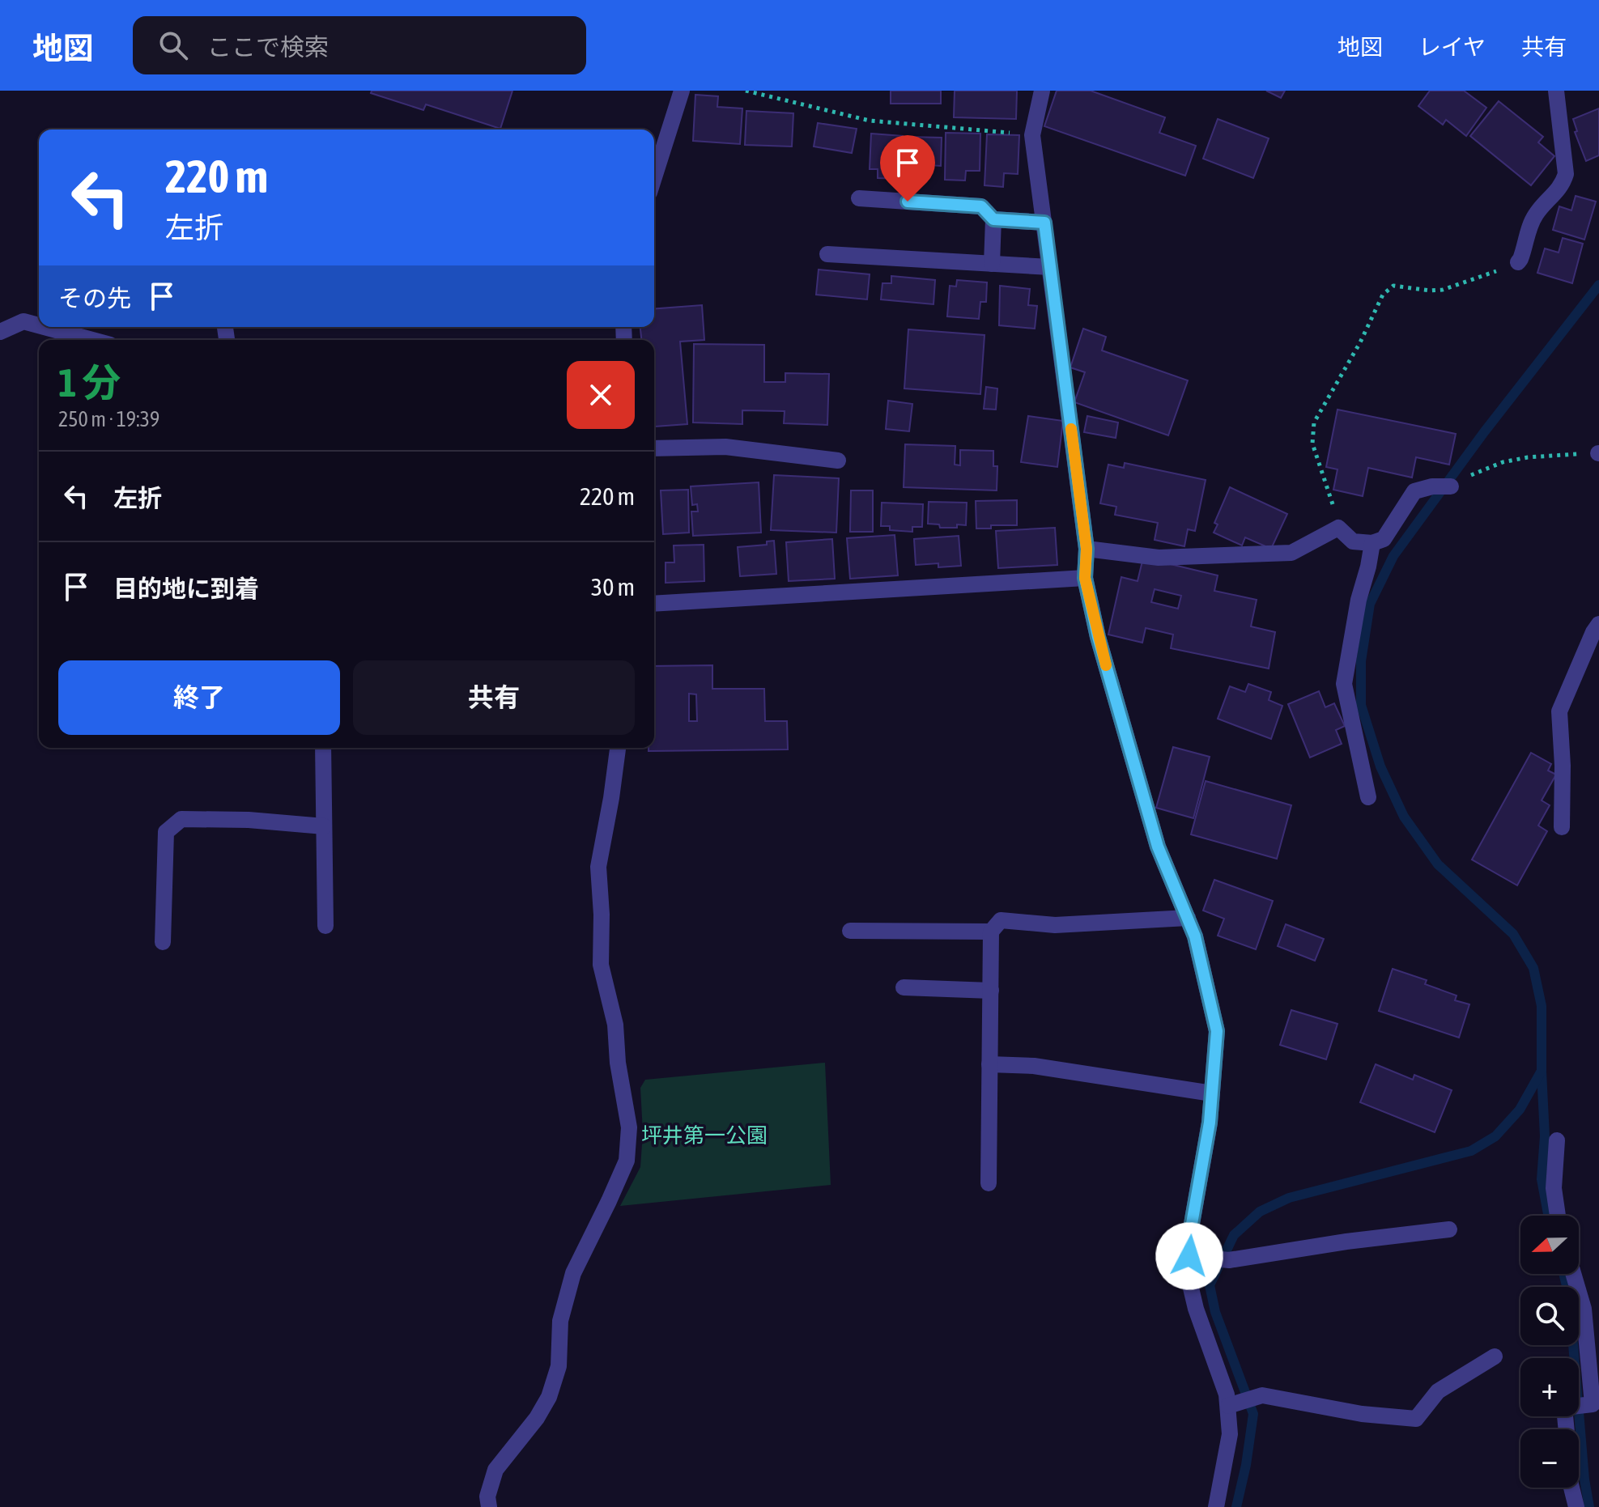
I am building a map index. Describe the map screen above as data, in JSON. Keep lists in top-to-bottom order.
{
  "parks": ["坪井第一公園"],
  "north": "left",
  "page": {
    "header": "地図",
    "search": "ここで検索",
    "nav": ["地図", "レイヤ", "共有"],
    "turn": ["220 m", "左折"],
    "then": "その先",
    "heading": ["1 分", "250 m · 19:39"],
    "list": [
      {
        "name": "左折",
        "value": "220 m"
      },
      {
        "name": "目的地に到着",
        "value": "30 m"
      }
    ],
    "buttons": ["終了", "共有"],
    "map_buttons": ["+", "−"]
  }
}
